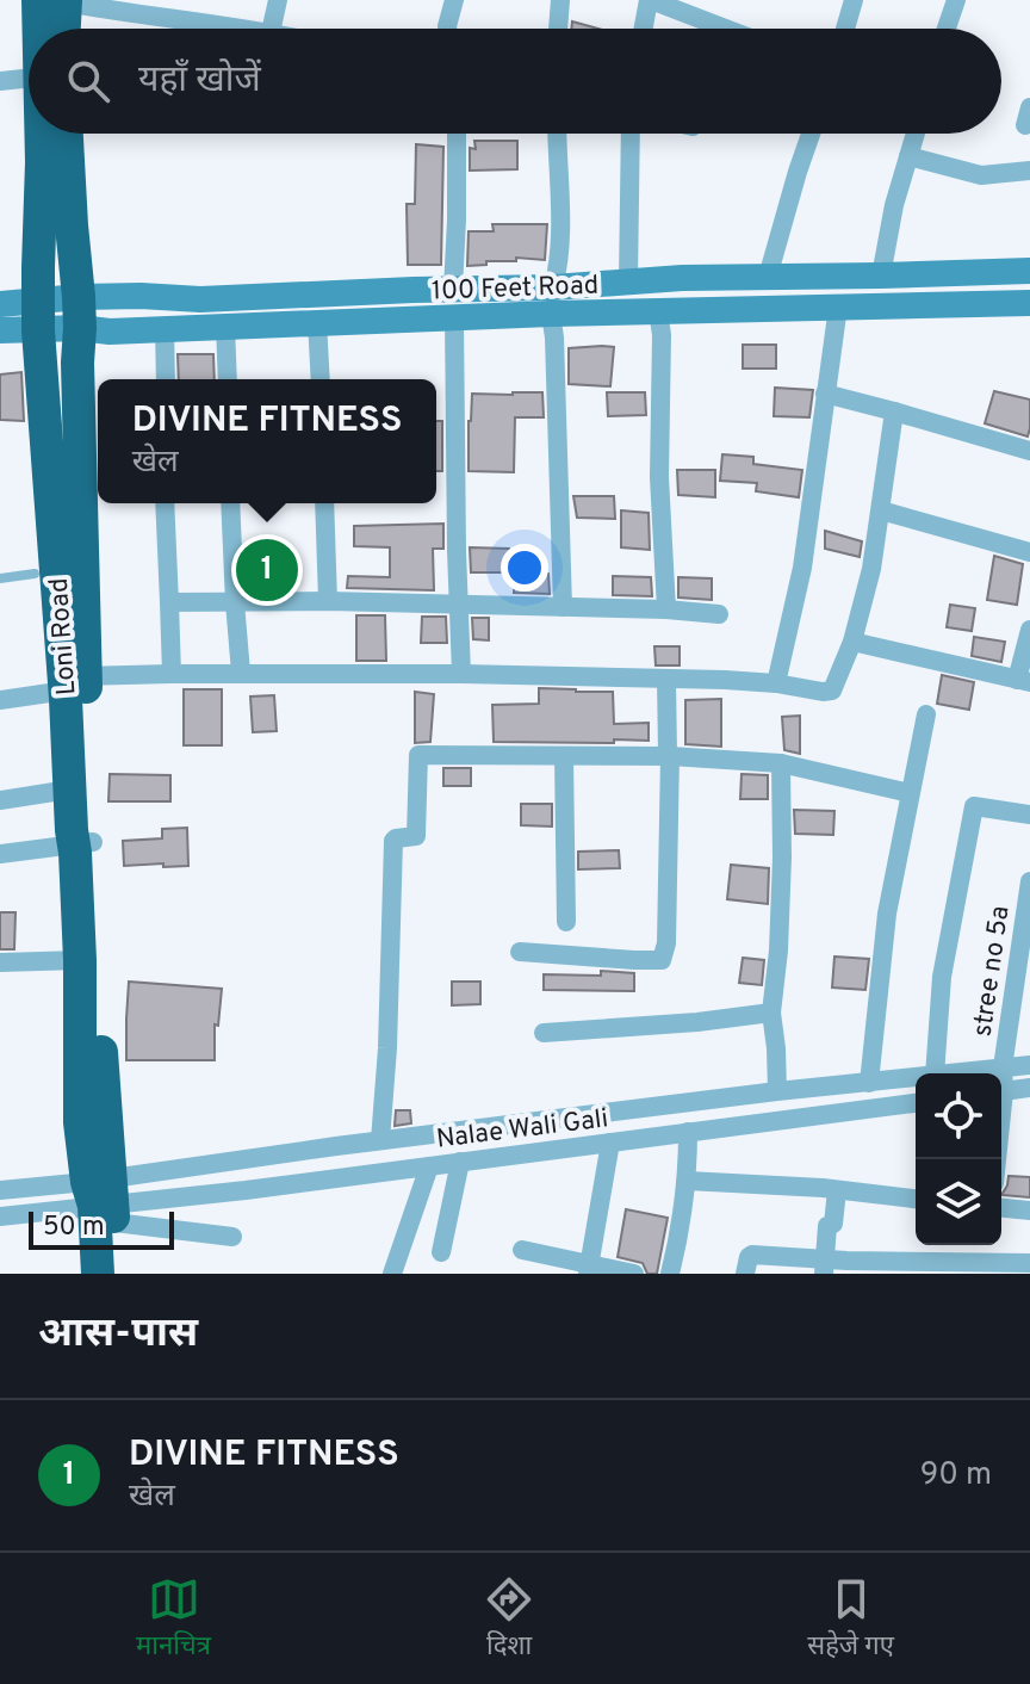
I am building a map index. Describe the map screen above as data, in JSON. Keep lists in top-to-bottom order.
{
  "streets": {
    "highway": ["Loni Road"],
    "main road": ["100 Feet Road"],
    "street": ["stree no 5a", "Nalae Wali Gali"]
  },
  "crossings": [
    ["100 Feet Road", "Loni Road"],
    ["Loni Road", "Nalae Wali Gali"]
  ],
  "scale_bar": "50 m",
  "page": {
    "search": "यहाँ खोजें",
    "popup": ["DIVINE FITNESS", "खेल"],
    "pins": "1",
    "scale": "50 m",
    "heading": "आस-पास",
    "list": [
      {
        "mark": "1",
        "name": "DIVINE FITNESS",
        "note": "खेल",
        "value": "90 m"
      }
    ],
    "nav": ["मानचित्र", "दिशा", "सहेजे गए"]
  }
}
